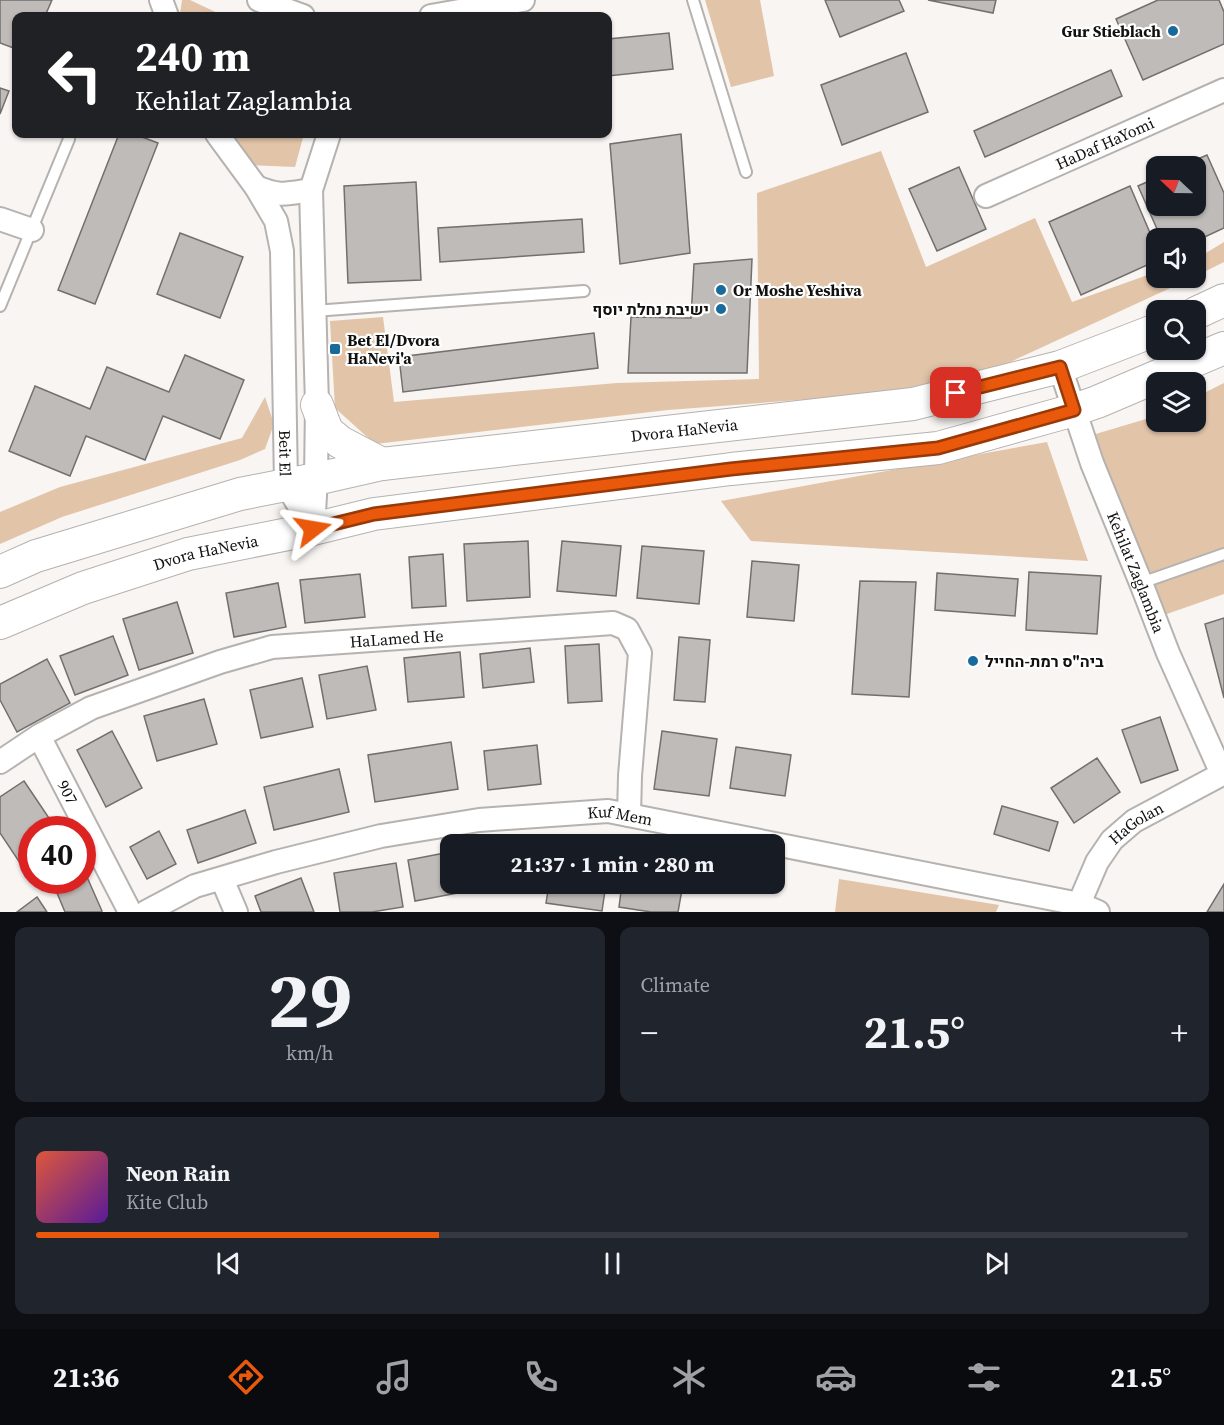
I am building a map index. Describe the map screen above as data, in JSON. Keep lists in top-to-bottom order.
{
  "streets": {
    "street": [
      "HaDaf HaYomi",
      "Dvora HaNevia",
      "Beit El",
      "Kehilat Zaglambia",
      "HaLamed He",
      "907",
      "Kuf Mem",
      "HaGolan"
    ]
  },
  "crossings": [
    ["Dvora HaNevia", "Beit El"],
    ["Dvora HaNevia", "Kehilat Zaglambia"],
    ["Kehilat Zaglambia", "HaGolan"],
    ["HaLamed He", "907"],
    ["HaLamed He", "Kuf Mem"],
    ["Kuf Mem", "HaGolan"]
  ],
  "places": {
    "other": [
      "Gur Stieblach",
      "Or Moshe Yeshiva",
      "ישיבת נחלת יוסף",
      "ביה\"ס רמת-החייל"
    ],
    "transit": ["Bet El/Dvora HaNevi'a"]
  },
  "north": "left",
  "page": {
    "turn": ["240 m", "Kehilat Zaglambia"],
    "limit": "40",
    "trip": "21:37 · 1 min · 280 m",
    "tile": [
      ["29", "km/h"],
      "Climate"
    ],
    "heat": ["−", "21.5°", "+"],
    "song": ["Neon Rain", "Kite Club"],
    "tabs": ["21:36", "21.5°"]
  }
}
